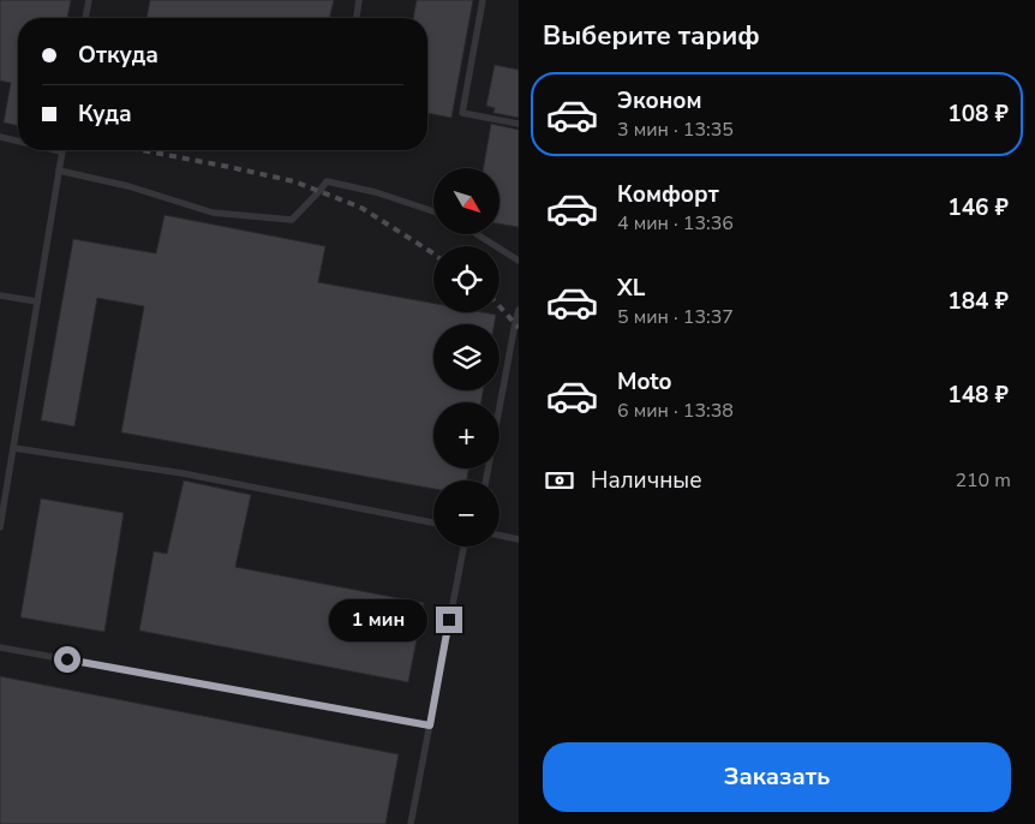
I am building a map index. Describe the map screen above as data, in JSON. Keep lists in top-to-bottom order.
{
  "north": "bottom right",
  "page": {
    "heading": "Выберите тариф",
    "banner": ["Откуда", "Куда"],
    "list": [
      {
        "name": "Эконом",
        "note": "3 мин · 13:35",
        "value": "108 ₽"
      },
      {
        "name": "Комфорт",
        "note": "4 мин · 13:36",
        "value": "146 ₽"
      },
      {
        "name": "XL",
        "note": "5 мин · 13:37",
        "value": "184 ₽"
      },
      {
        "name": "Moto",
        "note": "6 мин · 13:38",
        "value": "148 ₽"
      }
    ],
    "map_buttons": ["+", "−"],
    "pay": ["Наличные", "210 m"],
    "bubble": "1 мин",
    "buttons": "Заказать"
  }
}
